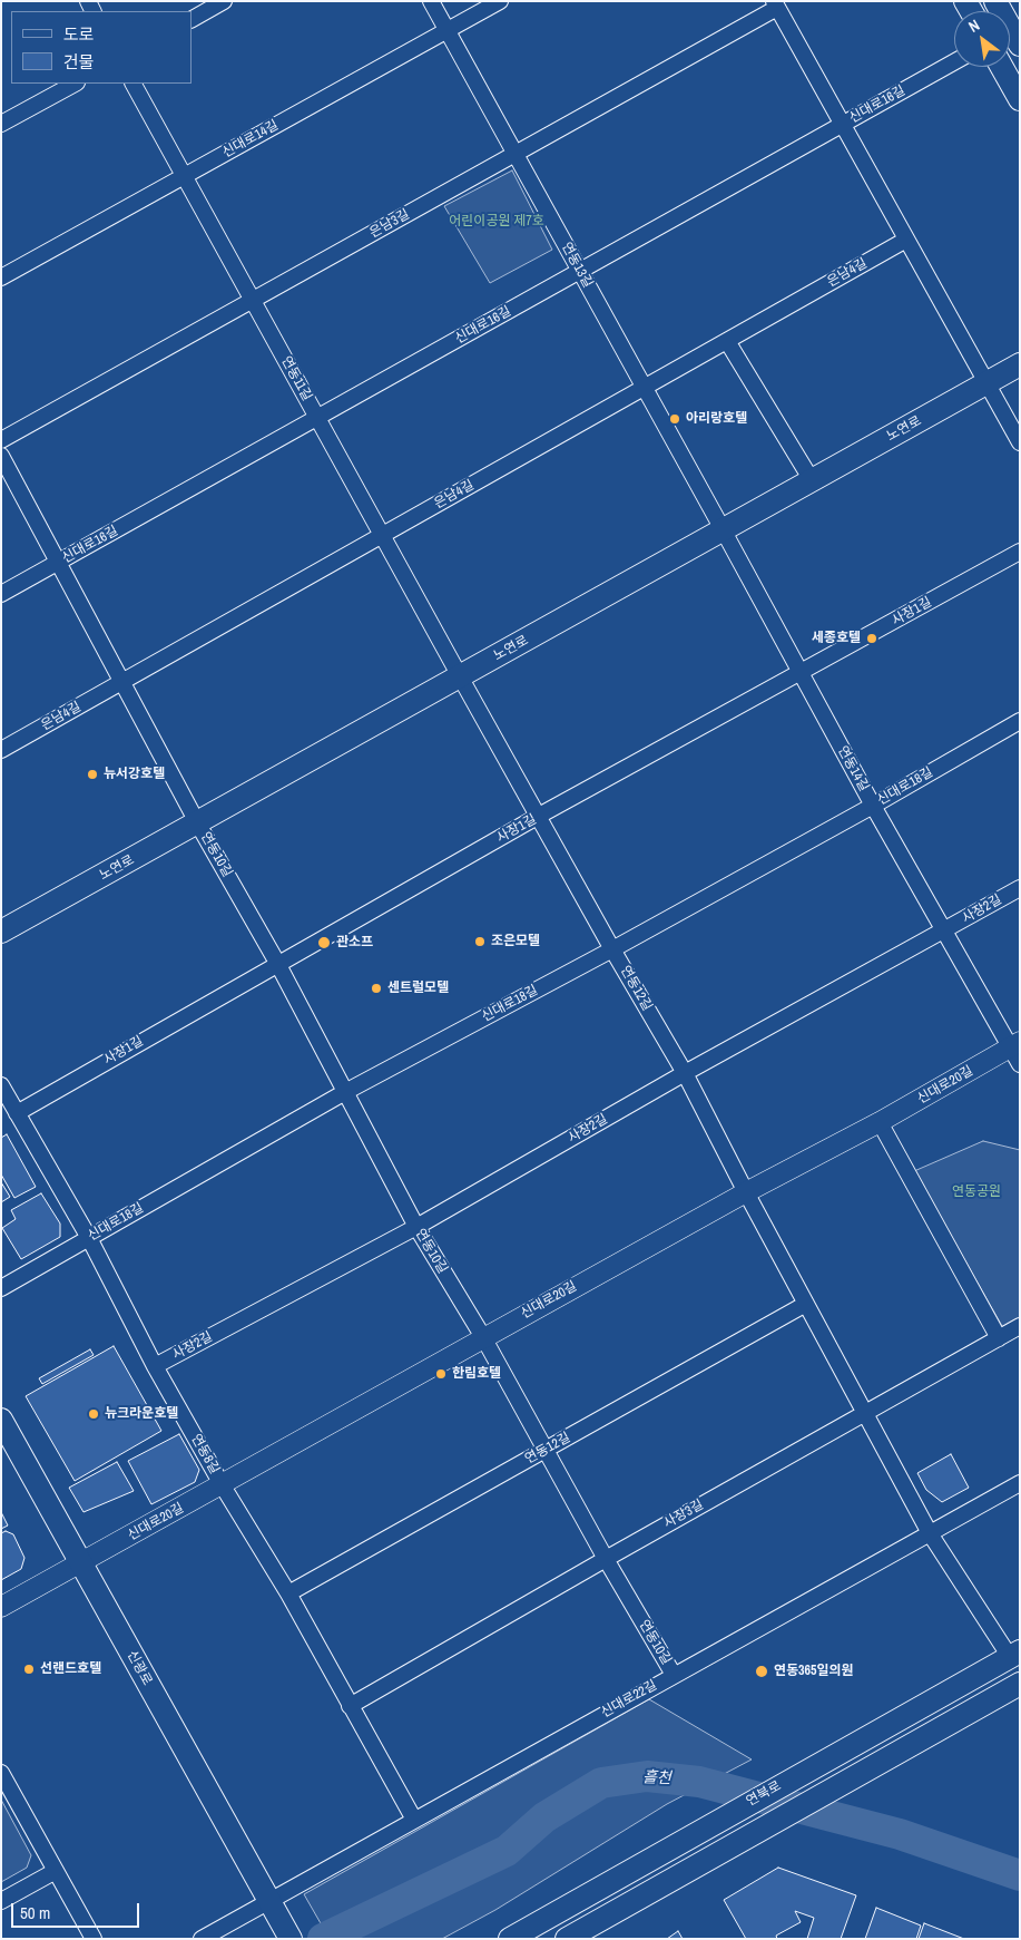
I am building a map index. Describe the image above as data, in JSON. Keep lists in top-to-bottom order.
{
  "streets": {
    "main road": ["노연로", "신광로", "연북로"],
    "street": [
      "신대로16길",
      "신대로14길",
      "은남3길",
      "연동13길",
      "은남4길",
      "연동11길",
      "사장1길",
      "연동14길",
      "신대로18길",
      "연동10길",
      "사장2길",
      "연동12길",
      "신대로20길",
      "연동8길",
      "사장3길",
      "신대로22길"
    ]
  },
  "crossings": [
    ["신대로16길", "연동13길"],
    ["신대로16길", "연동11길"],
    ["신대로16길", "연동10길"],
    ["신대로14길", "연동13길"],
    ["신대로14길", "연동11길"],
    ["은남3길", "연동13길"],
    ["은남3길", "연동11길"],
    ["연동13길", "은남4길"],
    ["연동13길", "노연로"],
    ["연동13길", "연동14길"],
    ["은남4길", "연동11길"],
    ["은남4길", "연동10길"],
    ["연동11길", "노연로"],
    ["연동11길", "연동12길"],
    ["노연로", "연동14길"],
    ["노연로", "연동10길"],
    ["노연로", "연동12길"],
    ["사장1길", "연동14길"],
    ["사장1길", "연동10길"],
    ["사장1길", "연동12길"],
    ["사장1길", "연동8길"],
    ["연동14길", "신대로18길"],
    ["연동14길", "사장2길"],
    ["연동14길", "신대로20길"],
    ["신대로18길", "연동10길"],
    ["신대로18길", "연동12길"],
    ["신대로18길", "연동8길"],
    ["연동10길", "사장2길"],
    ["연동10길", "연동12길"],
    ["연동10길", "신대로20길"],
    ["연동10길", "사장3길"],
    ["연동10길", "신대로22길"],
    ["사장2길", "연동12길"],
    ["사장2길", "연동8길"],
    ["연동12길", "신대로20길"],
    ["연동12길", "연동8길"],
    ["연동12길", "사장3길"],
    ["연동12길", "신대로22길"],
    ["연동12길", "연북로"],
    ["신대로20길", "연동8길"],
    ["신대로20길", "신광로"],
    ["연동8길", "사장3길"],
    ["연동8길", "신대로22길"],
    ["신광로", "신대로22길"]
  ],
  "water": ["흘천"],
  "parks": ["어린이공원 제7호", "연동공원"],
  "places": [
    "아리랑호텔",
    "세종호텔",
    "뉴서강호텔",
    "조은모텔",
    "관소프",
    "센트럴모텔",
    "한림호텔",
    "뉴크라운호텔",
    "선랜드호텔",
    "연동365일의원"
  ],
  "legend": ["도로", "건물"],
  "scale_bar": "50 m",
  "north": "top left"
}
